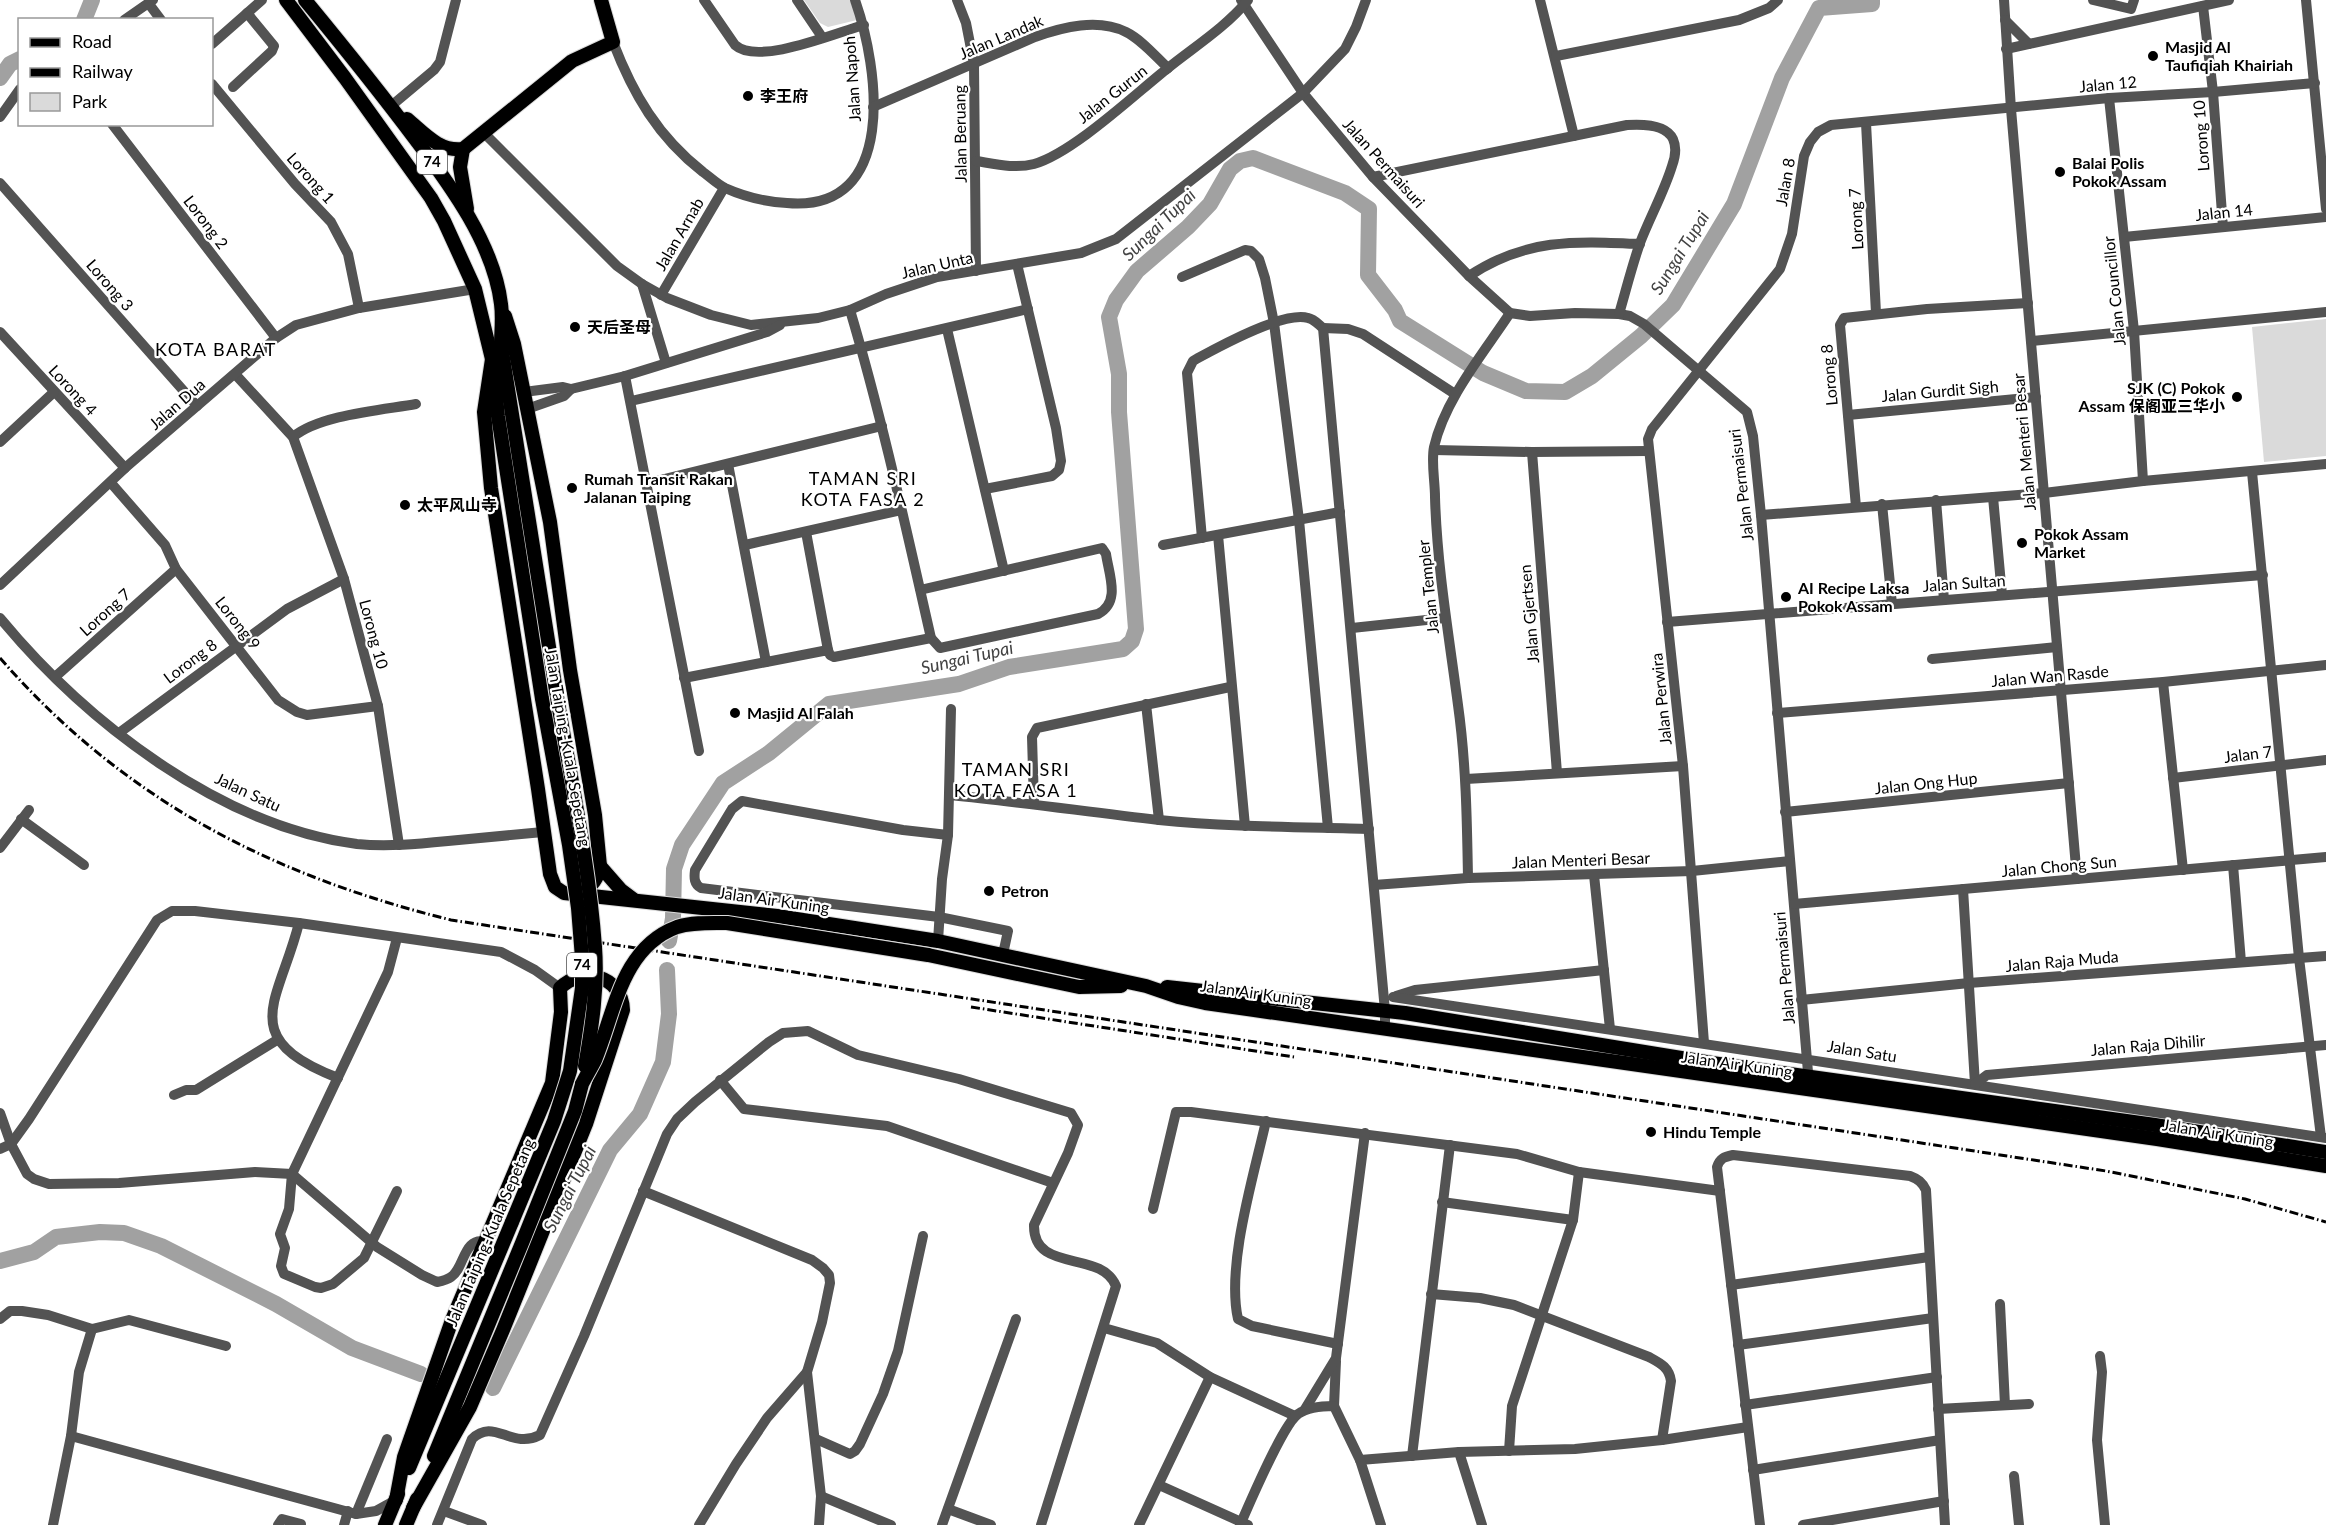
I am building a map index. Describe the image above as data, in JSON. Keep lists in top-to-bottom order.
{
  "streets": {
    "main road": [
      "Jalan Napoh",
      "74",
      "Jalan Taiping-Kuala Sepetang",
      "Jalan Air Kuning"
    ],
    "street": [
      "Jalan Landak",
      "Jalan 12",
      "Jalan Gurun",
      "Jalan Beruang",
      "Lorong 10",
      "Jalan Permaisuri",
      "Lorong 1",
      "Jalan 8",
      "Jalan 14",
      "Lorong 7",
      "Lorong 2",
      "Jalan Arnab",
      "Jalan Unta",
      "Lorong 3",
      "Jalan Councillor",
      "Lorong 8",
      "Lorong 4",
      "Jalan Gurdit Sigh",
      "Jalan Dua",
      "Jalan Menteri Besar",
      "Jalan Sultan",
      "Jalan Templer",
      "Jalan Gjertsen",
      "Lorong 9",
      "Jalan Wan Rasde",
      "Jalan Perwira",
      "Jalan 7",
      "Jalan Ong Hup",
      "Jalan Satu",
      "Jalan Chong Sun",
      "Jalan Raja Muda",
      "Jalan Raja Dihilir"
    ]
  },
  "crossings": [
    ["Jalan Landak", "Jalan Napoh"],
    ["Jalan Landak", "Jalan Gurun"],
    ["Jalan Landak", "Jalan Beruang"],
    ["Jalan Napoh", "Jalan Arnab"],
    ["Jalan 12", "Lorong 10"],
    ["Jalan 12", "Jalan 8"],
    ["Jalan 12", "Jalan Councillor"],
    ["Jalan 12", "Jalan Menteri Besar"],
    ["Jalan Gurun", "Jalan Beruang"],
    ["Jalan Gurun", "Jalan Permaisuri"],
    ["Jalan Beruang", "Jalan Unta"],
    ["Lorong 10", "Jalan 14"],
    ["Lorong 10", "Lorong 8"],
    ["Lorong 10", "Jalan Dua"],
    ["Lorong 10", "Lorong 9"],
    ["Lorong 10", "Jalan Satu"],
    ["Jalan Permaisuri", "Jalan 8"],
    ["Jalan Permaisuri", "Jalan Unta"],
    ["Jalan Permaisuri", "Jalan Menteri Besar"],
    ["Jalan Permaisuri", "Jalan Sultan"],
    ["Jalan Permaisuri", "Jalan Templer"],
    ["Jalan Permaisuri", "Jalan Wan Rasde"],
    ["Jalan Permaisuri", "Jalan Perwira"],
    ["Jalan Permaisuri", "Jalan Ong Hup"],
    ["Jalan Permaisuri", "Jalan Satu"],
    ["Jalan Permaisuri", "Jalan Chong Sun"],
    ["Jalan Permaisuri", "Jalan Air Kuning"],
    ["Jalan Permaisuri", "Jalan Raja Muda"],
    ["Lorong 1", "Jalan Dua"],
    ["Jalan 8", "Lorong 7"],
    ["Jalan 8", "Jalan Menteri Besar"],
    ["Jalan 8", "Jalan Perwira"],
    ["Jalan 14", "Jalan Councillor"],
    ["Lorong 7", "Lorong 8"],
    ["Lorong 7", "Lorong 9"],
    ["Lorong 7", "Jalan Satu"],
    ["Lorong 2", "Jalan Dua"],
    ["Jalan Arnab", "Jalan Unta"],
    ["Lorong 3", "Jalan Dua"],
    ["Lorong 8", "Jalan Gurdit Sigh"],
    ["Lorong 8", "Jalan Menteri Besar"],
    ["Lorong 8", "Lorong 9"],
    ["Lorong 8", "Jalan Satu"],
    ["Lorong 4", "Jalan Dua"],
    ["Jalan Gurdit Sigh", "Jalan Menteri Besar"],
    ["Jalan Dua", "Lorong 9"],
    ["Jalan Dua", "Jalan Taiping-Kuala Sepetang"],
    ["Jalan Menteri Besar", "Jalan Sultan"],
    ["Jalan Menteri Besar", "Jalan Templer"],
    ["Jalan Menteri Besar", "Jalan Wan Rasde"],
    ["Jalan Menteri Besar", "Jalan Perwira"],
    ["Jalan Menteri Besar", "Jalan Ong Hup"],
    ["Jalan Menteri Besar", "Jalan Chong Sun"],
    ["Jalan Sultan", "Jalan Perwira"],
    ["Jalan Perwira", "Jalan Satu"],
    ["Jalan Satu", "Jalan Air Kuning"],
    ["Jalan Satu", "Jalan Raja Dihilir"]
  ],
  "districts": ["KOTA BARAT", "TAMAN SRI KOTA FASA 2", "TAMAN SRI KOTA FASA 1"],
  "water": ["Sungai Tupai"],
  "places": [
    "Masjid Al Taufiqiah Khairiah",
    "李王府",
    "Balai Polis Pokok Assam",
    "天后圣母",
    "SJK (C) Pokok Assam 保阁亚三华小",
    "Rumah Transit Rakan Jalanan Taiping",
    "太平风山寺",
    "Pokok Assam Market",
    "AI Recipe Laksa Pokok Assam",
    "Masjid Al Falah",
    "Petron",
    "Hindu Temple"
  ],
  "legend": ["Road", "Railway", "Park"]
}
